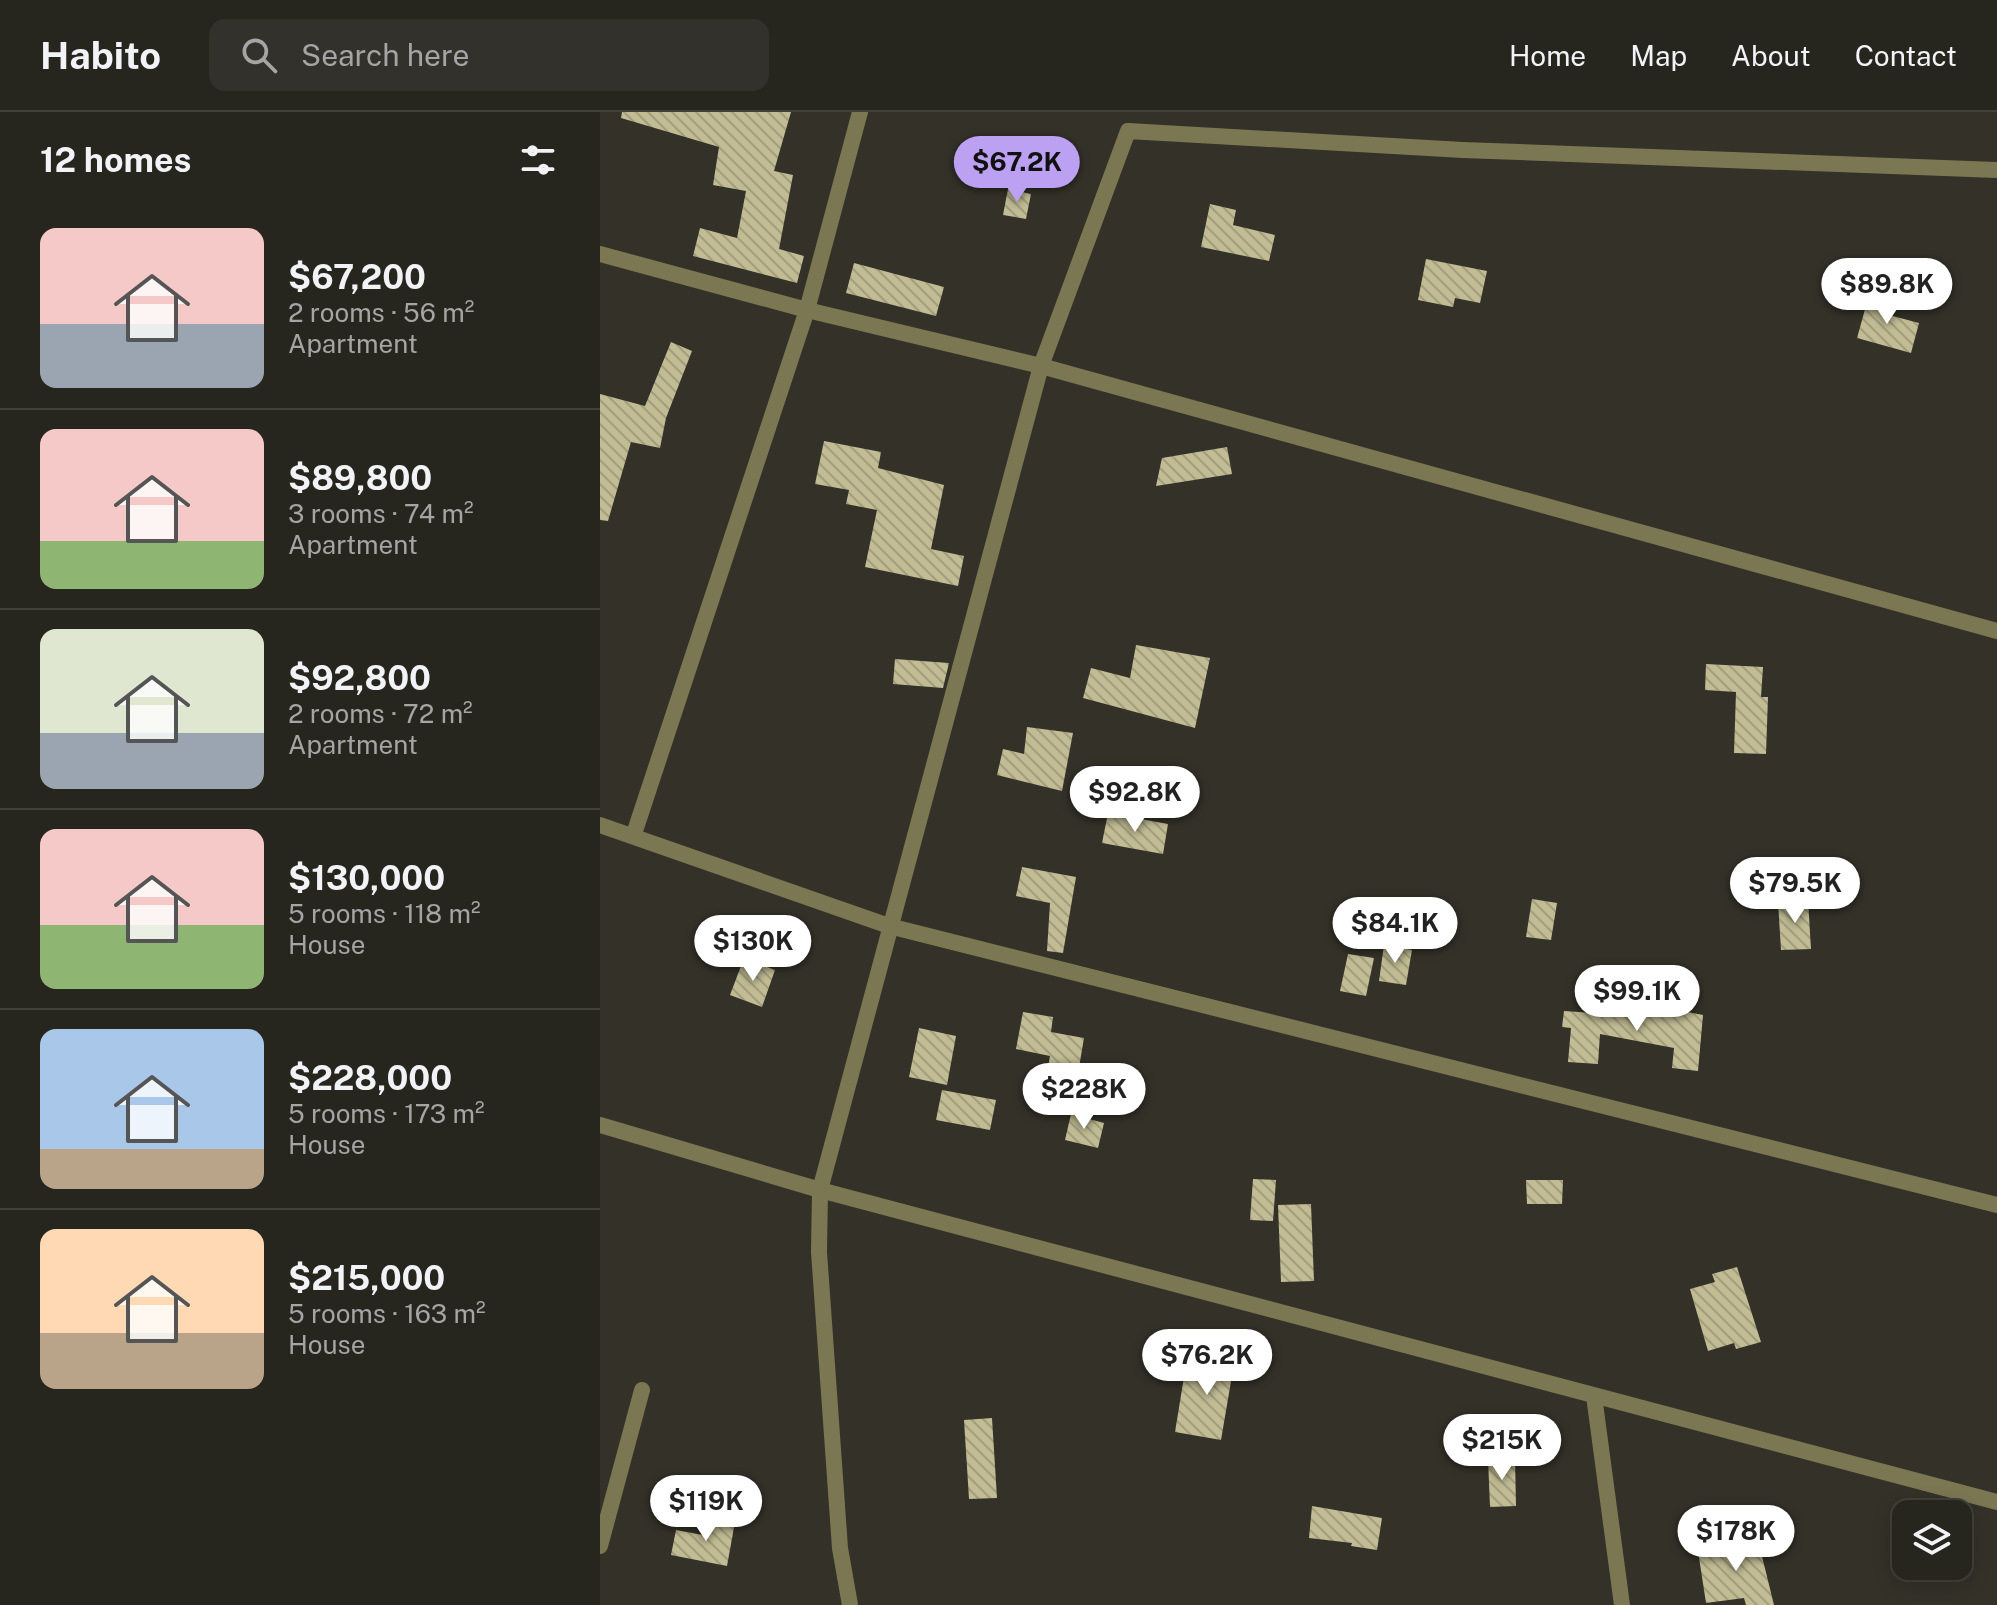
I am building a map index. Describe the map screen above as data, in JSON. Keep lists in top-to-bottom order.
{
  "page": {
    "header": "Habito",
    "search": "Search here",
    "nav": [
      "Home",
      "Map",
      "About",
      "Contact"
    ],
    "heading": "12 homes",
    "price": [
      "$67.2K",
      "$89.8K",
      "$92.8K",
      "$79.5K",
      "$84.1K",
      "$130K",
      "$99.1K",
      "$228K",
      "$76.2K",
      "$215K",
      "$119K",
      "$178K"
    ],
    "list": [
      {
        "name": "$67,200",
        "note": "2 rooms · 56 m² · Apartment"
      },
      {
        "name": "$89,800",
        "note": "3 rooms · 74 m² · Apartment"
      },
      {
        "name": "$92,800",
        "note": "2 rooms · 72 m² · Apartment"
      },
      {
        "name": "$130,000",
        "note": "5 rooms · 118 m² · House"
      },
      {
        "name": "$228,000",
        "note": "5 rooms · 173 m² · House"
      },
      {
        "name": "$215,000",
        "note": "5 rooms · 163 m² · House"
      }
    ]
  }
}
